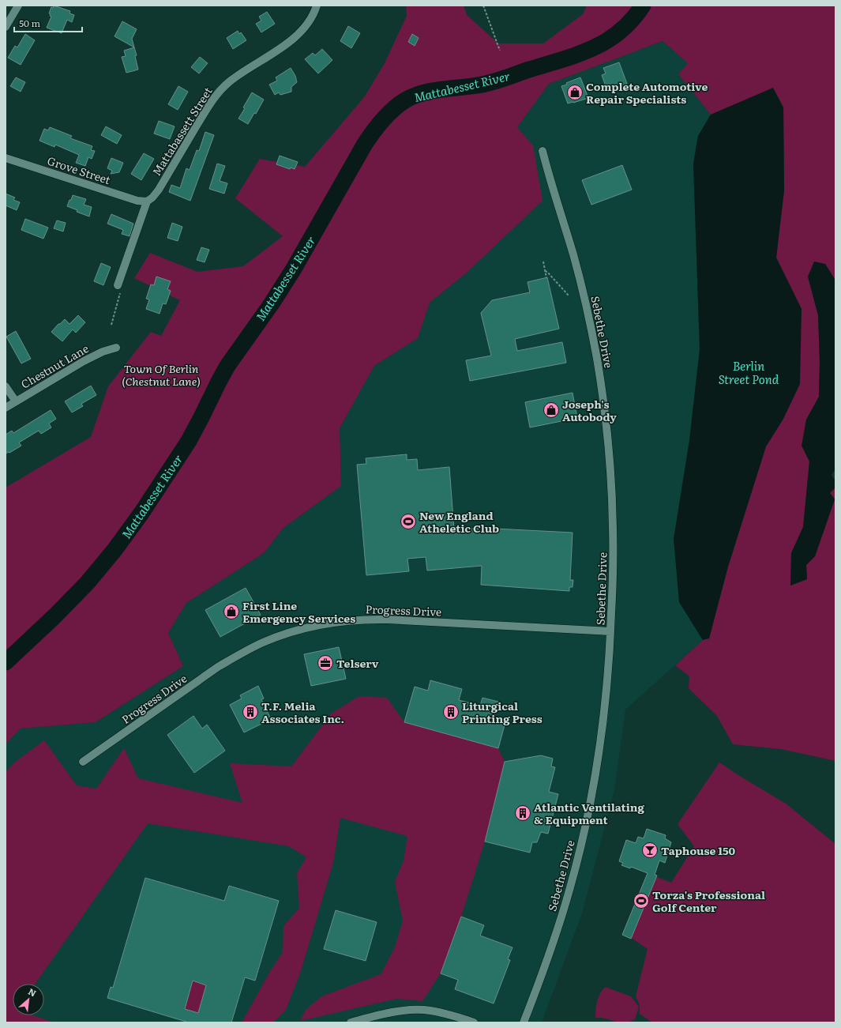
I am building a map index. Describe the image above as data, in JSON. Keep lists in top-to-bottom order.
{
  "streets": {
    "street": [
      "Mattabassett Street",
      "Grove Street",
      "Sebethe Drive",
      "Chestnut Lane",
      "Progress Drive"
    ]
  },
  "crossings": [
    ["Mattabassett Street", "Grove Street"],
    ["Sebethe Drive", "Progress Drive"]
  ],
  "water": ["Mattabesset River", "Berlin Street Pond"],
  "parks": ["Town Of Berlin (Chestnut Lane)"],
  "places": {
    "shop": ["Complete Automotive Repair Specialists", "Joseph's Autobody", "First Line Emergency Services"],
    "sports": ["New England Atheletic Club", "Torza's Professional Golf Center"],
    "office": ["Telserv"],
    "building": ["T.F. Melia Associates Inc.", "Liturgical Printing Press", "Atlantic Ventilating & Equipment"],
    "bar": ["Taphouse 150"]
  },
  "scale_bar": "50 m",
  "north": "top right"
}
